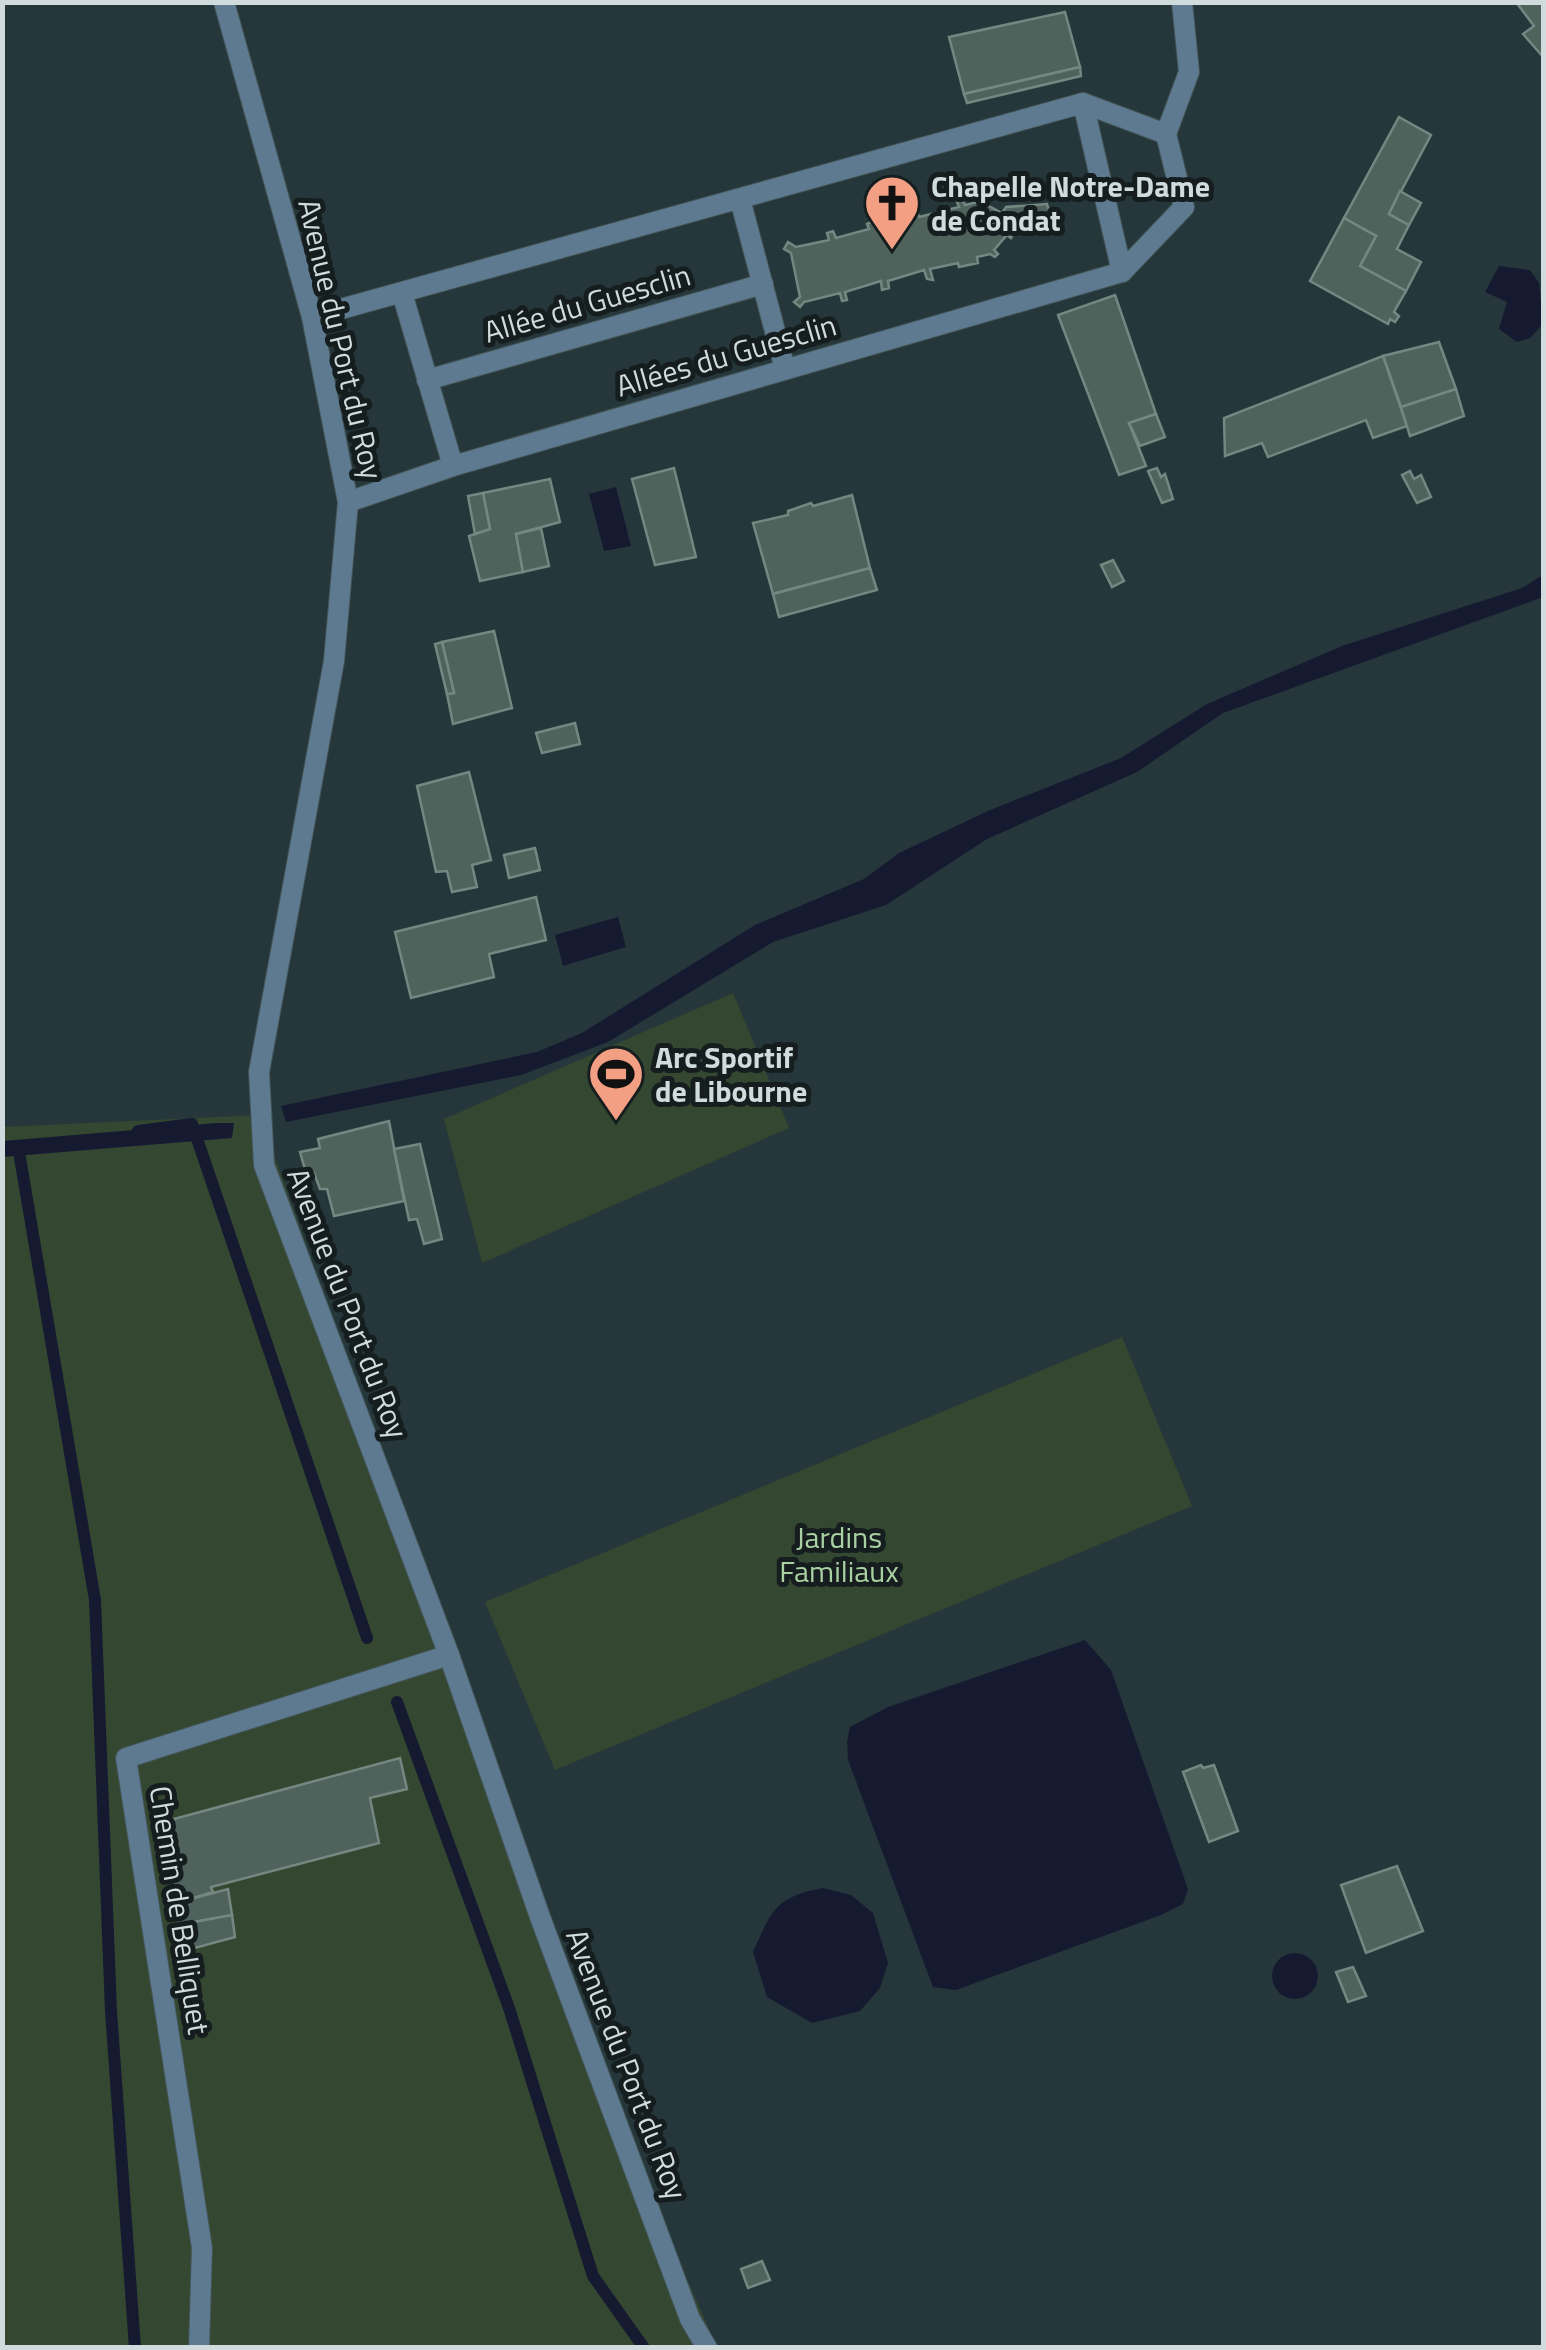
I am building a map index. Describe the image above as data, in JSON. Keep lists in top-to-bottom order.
{
  "streets": {
    "street": [
      "Allée du Guesclin",
      "Avenue du Port du Roy",
      "Allées du Guesclin",
      "Chemin de Belliquet"
    ]
  },
  "crossings": [
    ["Avenue du Port du Roy", "Allées du Guesclin"],
    ["Avenue du Port du Roy", "Chemin de Belliquet"]
  ],
  "parks": ["Jardins Familiaux"],
  "places": {
    "church": ["Chapelle Notre-Dame de Condat"],
    "sports": ["Arc Sportif de Libourne"]
  }
}
